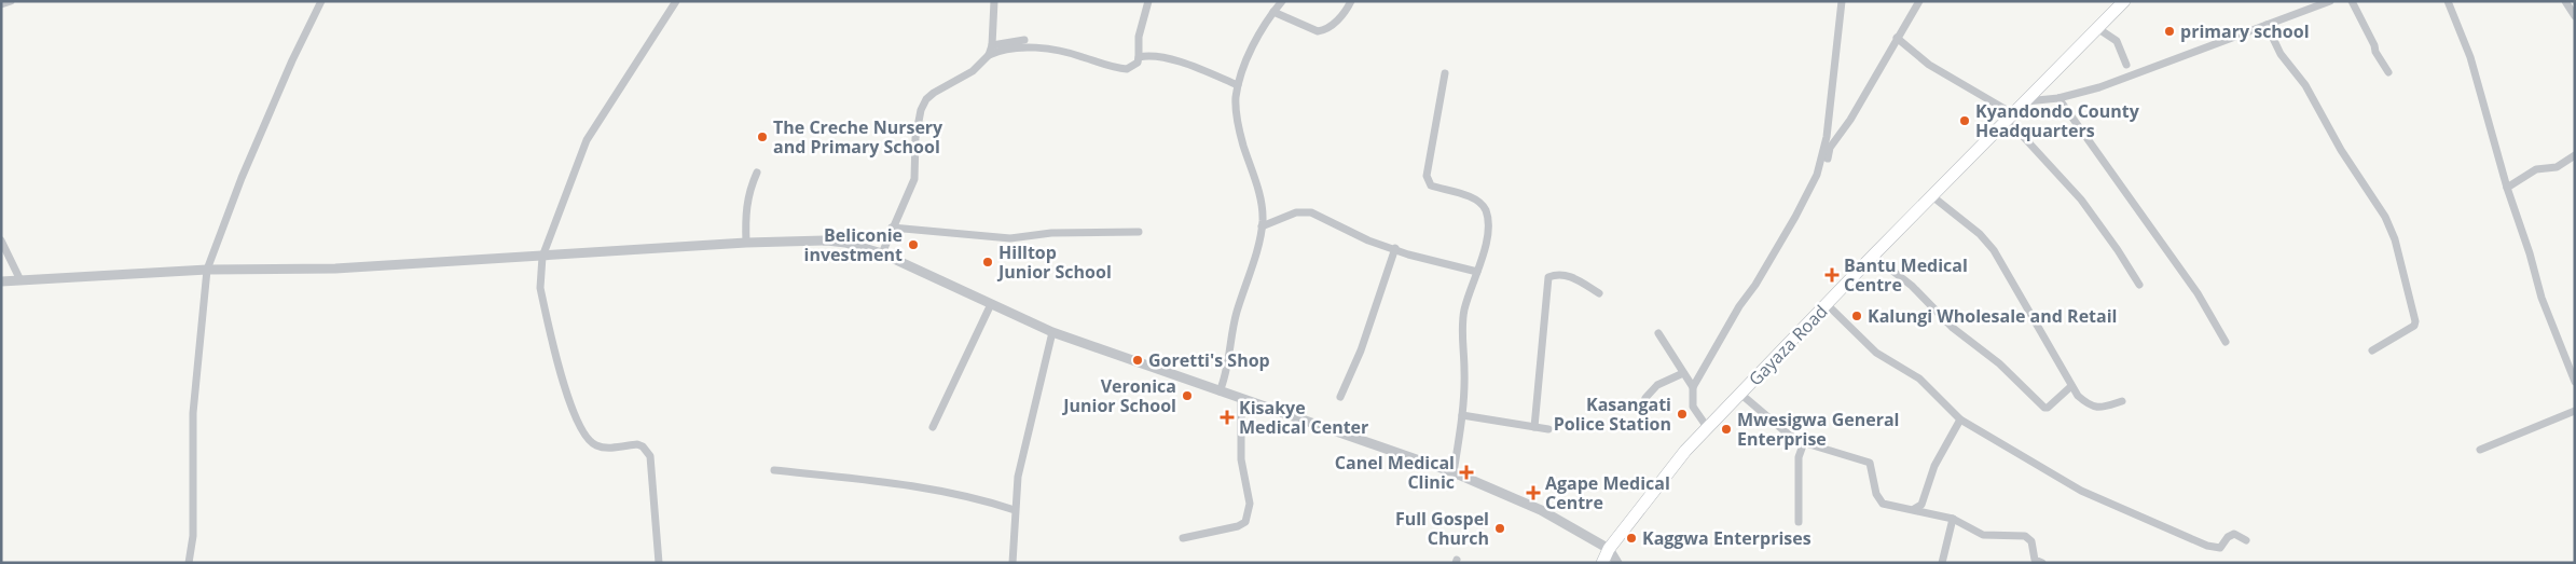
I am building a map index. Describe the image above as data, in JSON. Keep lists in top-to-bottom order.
{
  "streets": {
    "main road": ["Gayaza Road"]
  },
  "places": {
    "other": [
      "primary school",
      "Kyandondo County Headquarters",
      "The Creche Nursery and Primary School",
      "Beliconie investment",
      "Hilltop Junior School",
      "Kalungi Wholesale and Retail",
      "Goretti's Shop",
      "Veronica Junior School",
      "Kasangati Police Station",
      "Mwesigwa General Enterprise",
      "Full Gospel Church",
      "Kaggwa Enterprises"
    ],
    "health": [
      "Bantu Medical Centre",
      "Kisakye Medical Center",
      "Canel Medical Clinic",
      "Agape Medical Centre"
    ]
  }
}
